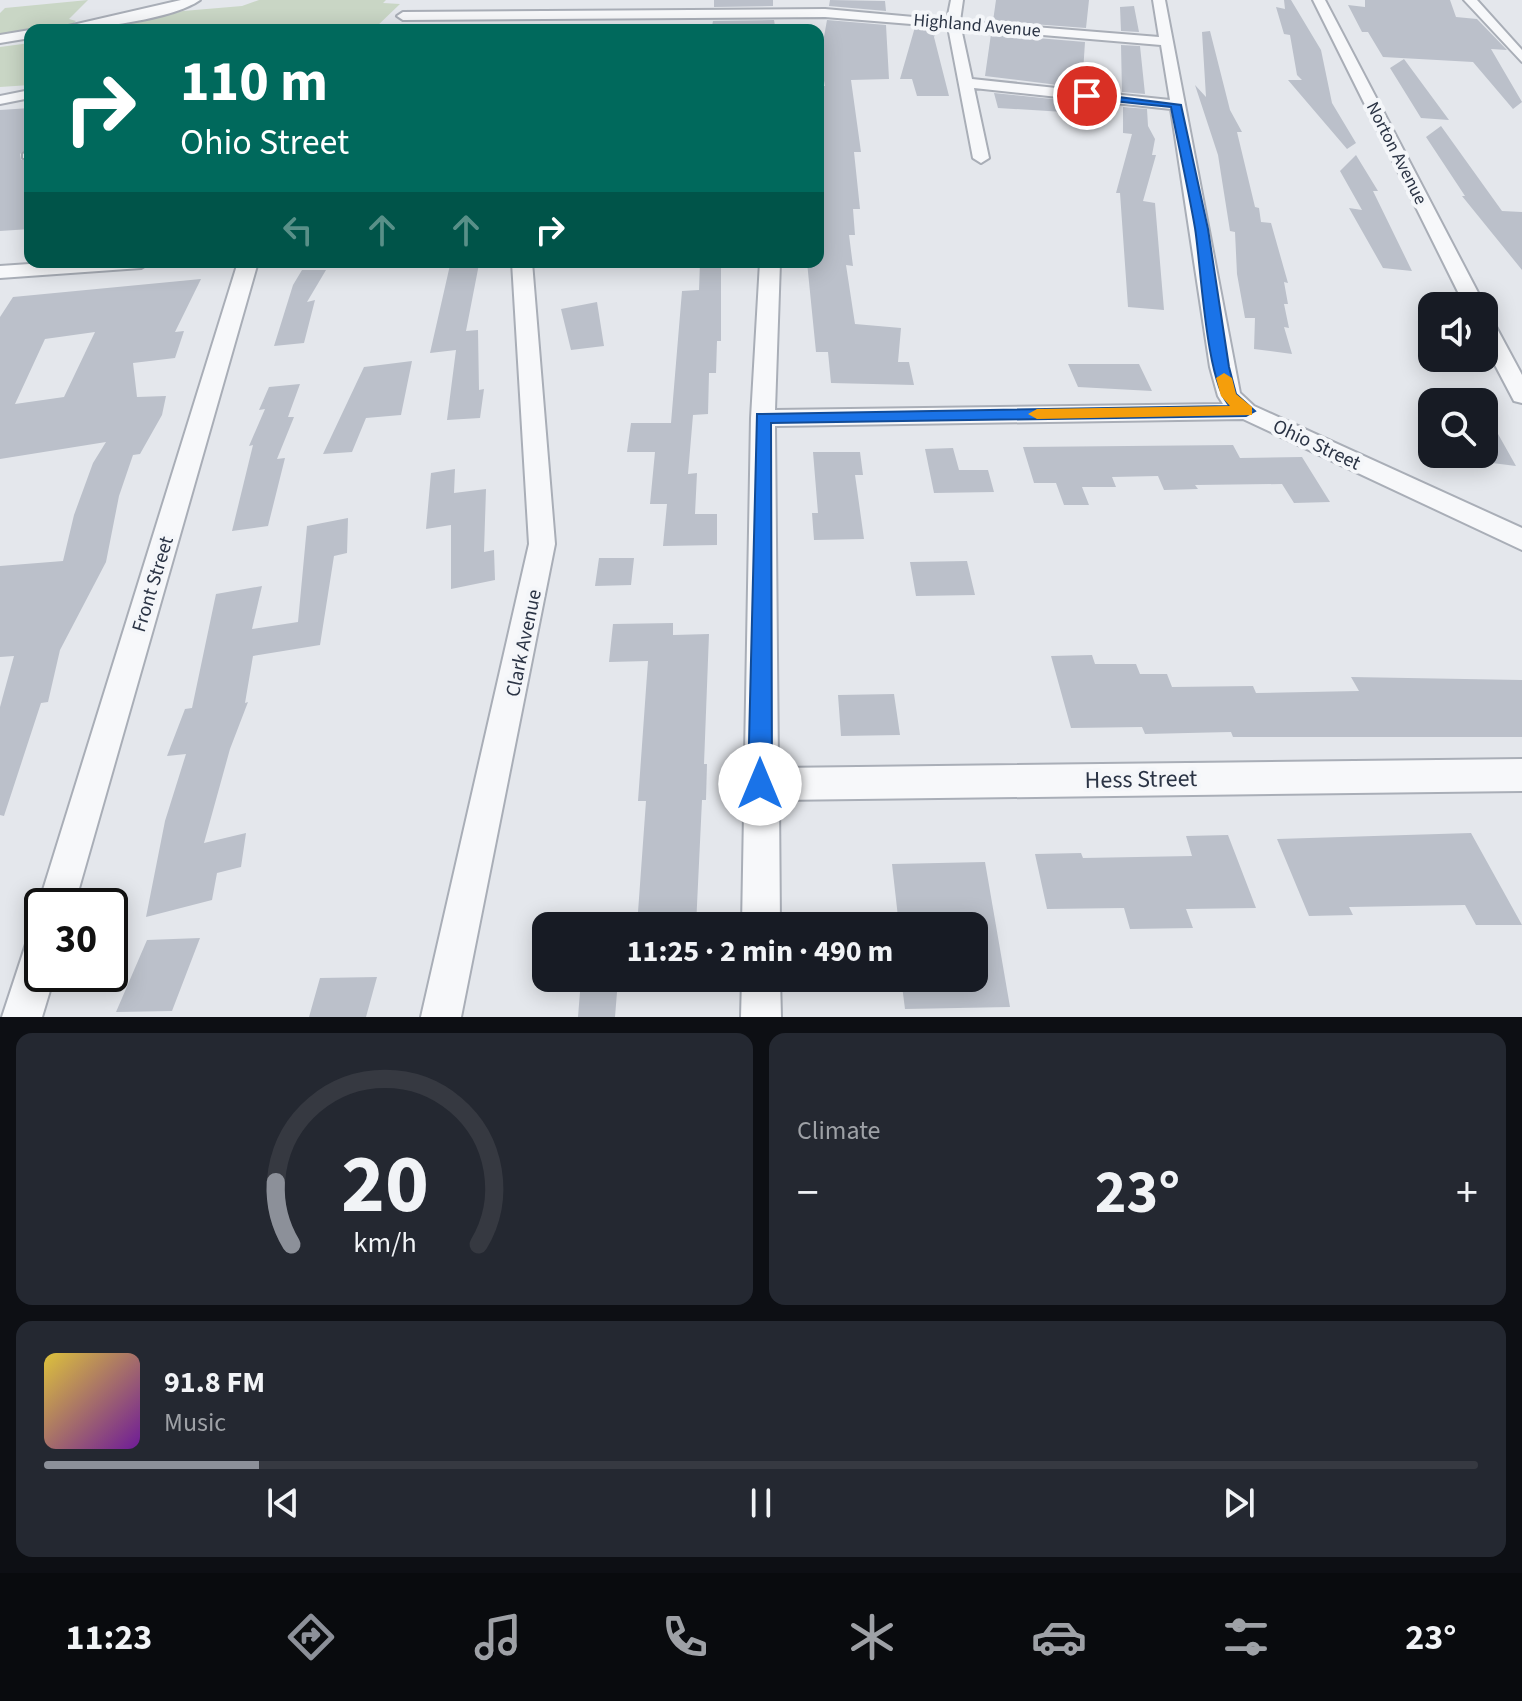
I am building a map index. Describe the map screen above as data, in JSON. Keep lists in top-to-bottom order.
{
  "streets": {
    "street": [
      "Highland Avenue",
      "Norton Avenue",
      "Ohio Street",
      "Front Street",
      "Clark Avenue",
      "Hess Street"
    ]
  },
  "page": {
    "turn": ["110 m", "Ohio Street"],
    "limit": "30",
    "trip": "11:25 · 2 min · 490 m",
    "tile": "Climate",
    "heat": ["−", "23°", "+"],
    "song": ["91.8 FM", "Music"],
    "tabs": ["11:23", "23°"],
    "gauge": ["20", "km/h"]
  }
}
